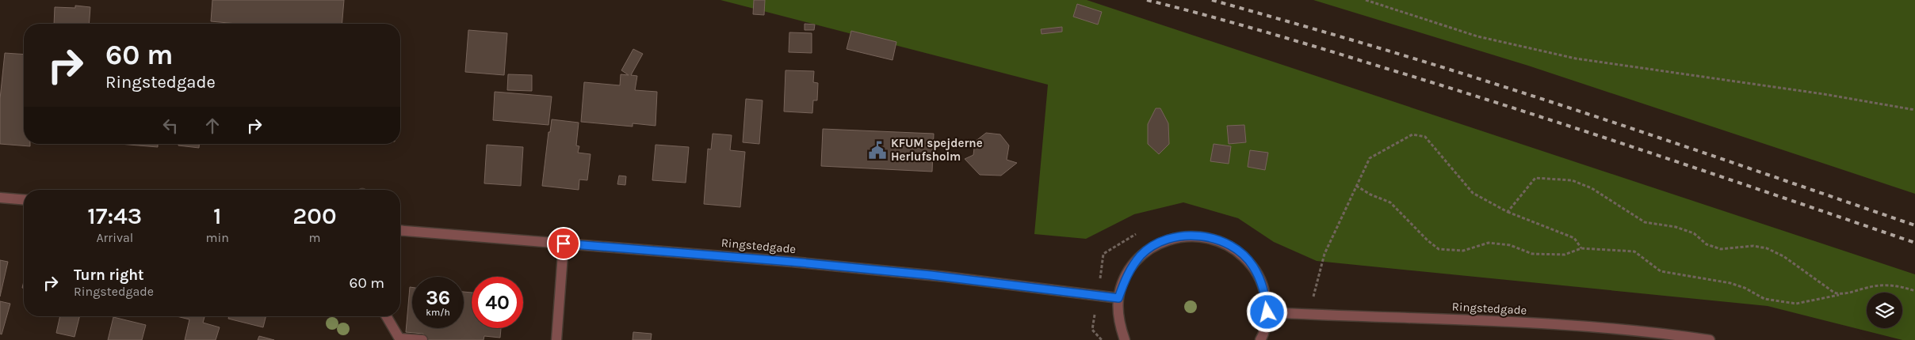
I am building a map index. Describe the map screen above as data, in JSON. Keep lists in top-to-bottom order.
{
  "streets": {
    "street": ["Ringstedgade"]
  },
  "places": {
    "public building": ["KFUM spejderne Herlufsholm"]
  },
  "page": {
    "turn": ["60 m", "Ringstedgade"],
    "eta": [
      "17:43",
      "Arrival",
      "1",
      "min",
      "200",
      "m"
    ],
    "list": [
      {
        "name": "Turn right",
        "note": "Ringstedgade",
        "value": "60 m"
      }
    ],
    "speed": "36 km/h",
    "limit": "40"
  }
}
